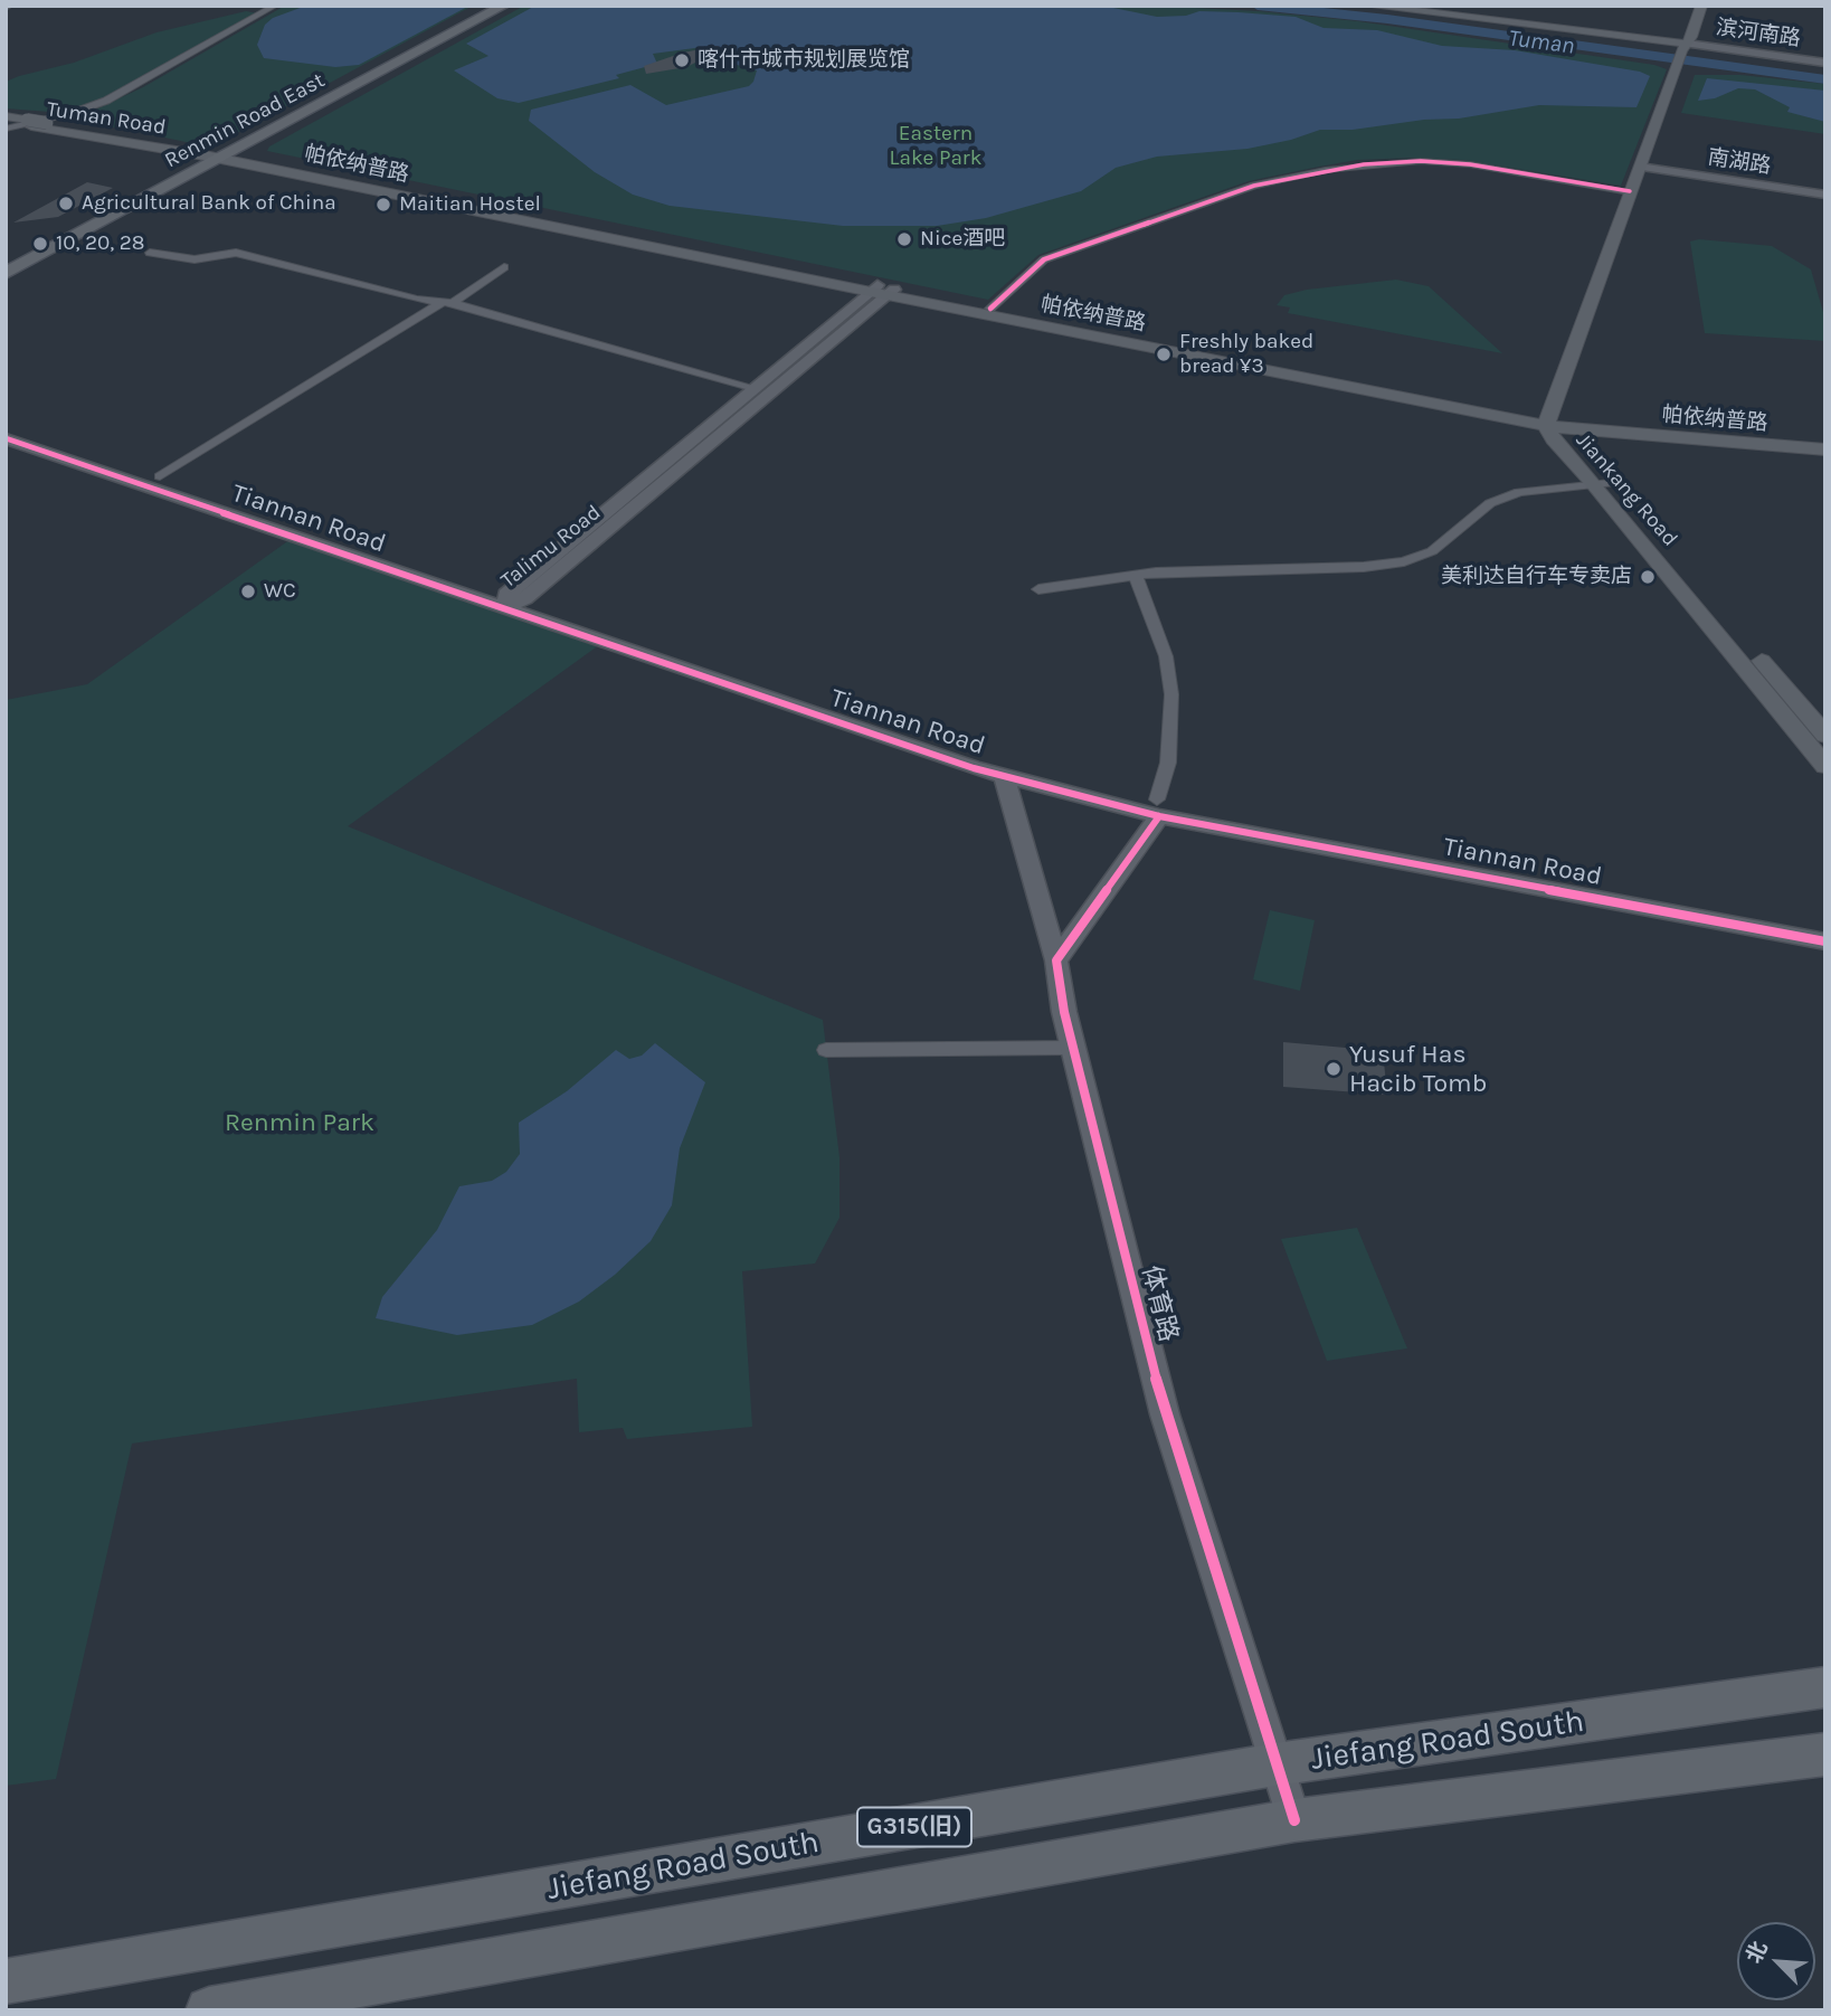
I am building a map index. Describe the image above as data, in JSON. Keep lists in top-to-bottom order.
{
  "streets": {
    "main road": [
      "Tuman Road",
      "Renmin Road East",
      "帕依纳普路",
      "Jiankang Road",
      "Jiefang Road South",
      "G315(旧)"
    ],
    "street": [
      "滨河南路",
      "南湖路",
      "Tiannan Road",
      "Talimu Road",
      "体育路"
    ]
  },
  "crossings": [
    ["Tuman Road", "Renmin Road East"],
    ["Tuman Road", "帕依纳普路"],
    ["Renmin Road East", "帕依纳普路"],
    ["南湖路", "Jiankang Road"],
    ["帕依纳普路", "Jiankang Road"],
    ["帕依纳普路", "Talimu Road"],
    ["Tiannan Road", "Talimu Road"],
    ["Tiannan Road", "体育路"],
    ["体育路", "Jiefang Road South"],
    ["体育路", "G315(旧)"]
  ],
  "water": ["Tuman"],
  "parks": ["Eastern Lake Park", "Renmin Park"],
  "places": [
    "喀什市城市规划展览馆",
    "Agricultural Bank of China",
    "Maitian Hostel",
    "Nice酒吧",
    "10, 20, 28",
    "Freshly baked bread ¥3",
    "美利达自行车专卖店",
    "WC",
    "Yusuf Has Hacib Tomb"
  ],
  "north": "top left"
}
